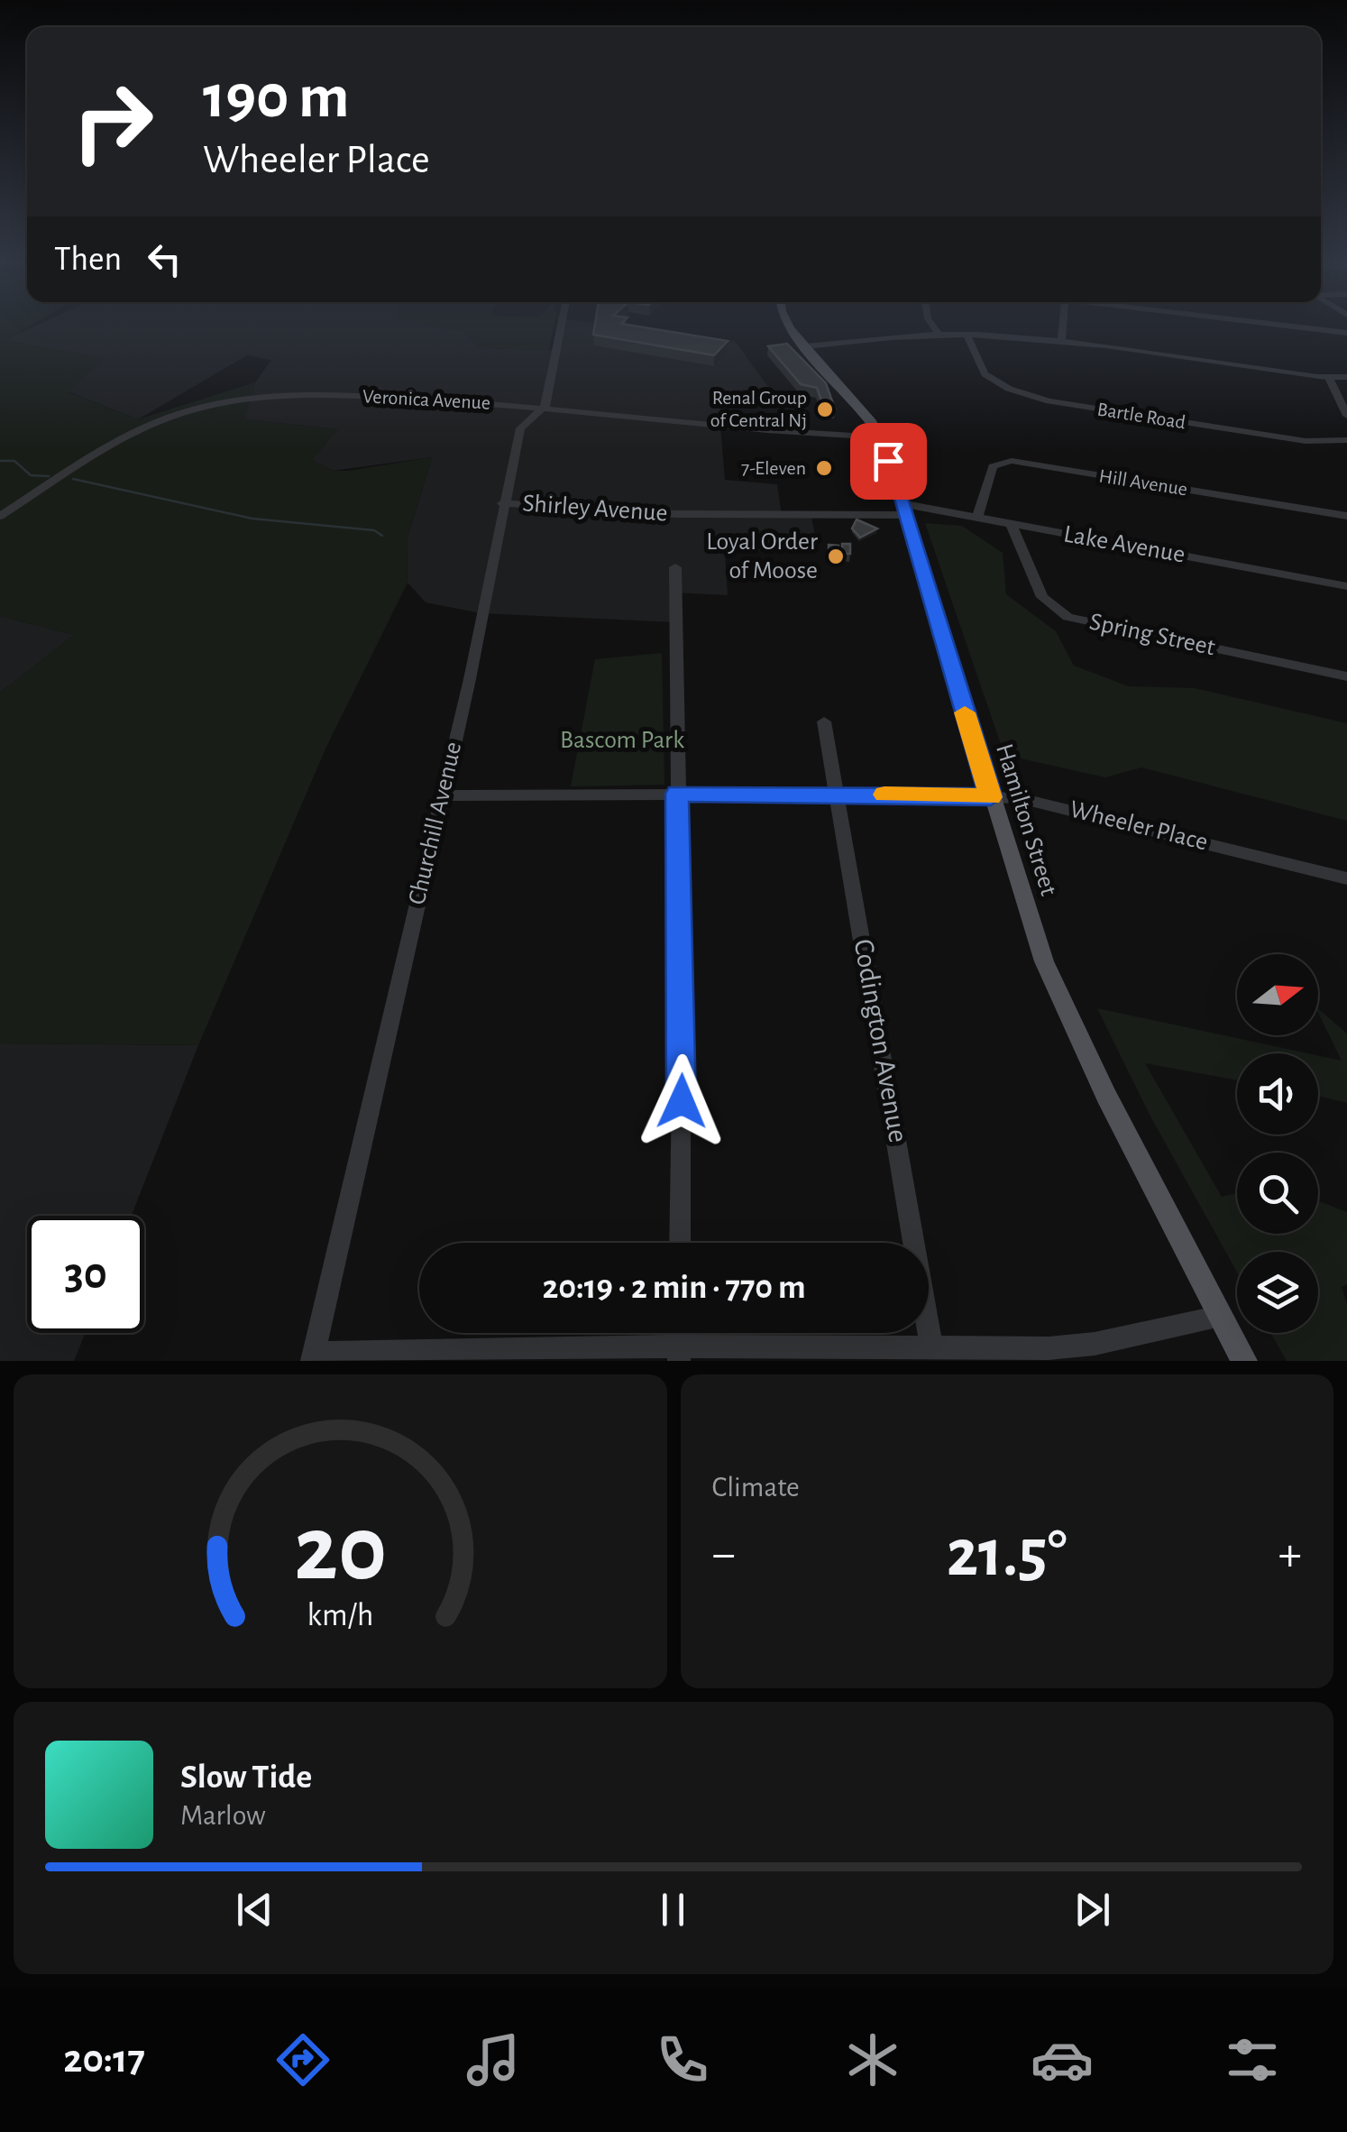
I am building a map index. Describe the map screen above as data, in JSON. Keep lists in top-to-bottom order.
{
  "streets": {
    "main road": ["Hamilton Street"],
    "street": [
      "Veronica Avenue",
      "Bartle Road",
      "Hill Avenue",
      "Shirley Avenue",
      "Lake Avenue",
      "Spring Street",
      "Churchill Avenue",
      "Wheeler Place",
      "Codington Avenue"
    ]
  },
  "crossings": [
    ["Veronica Avenue", "Hamilton Street"],
    ["Veronica Avenue", "Churchill Avenue"],
    ["Hill Avenue", "Lake Avenue"],
    ["Shirley Avenue", "Lake Avenue"],
    ["Shirley Avenue", "Hamilton Street"],
    ["Shirley Avenue", "Churchill Avenue"],
    ["Lake Avenue", "Spring Street"],
    ["Lake Avenue", "Hamilton Street"],
    ["Hamilton Street", "Wheeler Place"],
    ["Churchill Avenue", "Wheeler Place"],
    ["Wheeler Place", "Codington Avenue"]
  ],
  "parks": ["Bascom Park"],
  "places": ["Renal Group of Central Nj", "7-Eleven", "Loyal Order of Moose"],
  "north": "right",
  "page": {
    "turn": ["190 m", "Wheeler Place"],
    "then": "Then",
    "limit": "30",
    "trip": "20:19 · 2 min · 770 m",
    "tile": "Climate",
    "heat": ["−", "21.5°", "+"],
    "song": ["Slow Tide", "Marlow"],
    "tabs": "20:17",
    "gauge": ["20", "km/h"]
  }
}
